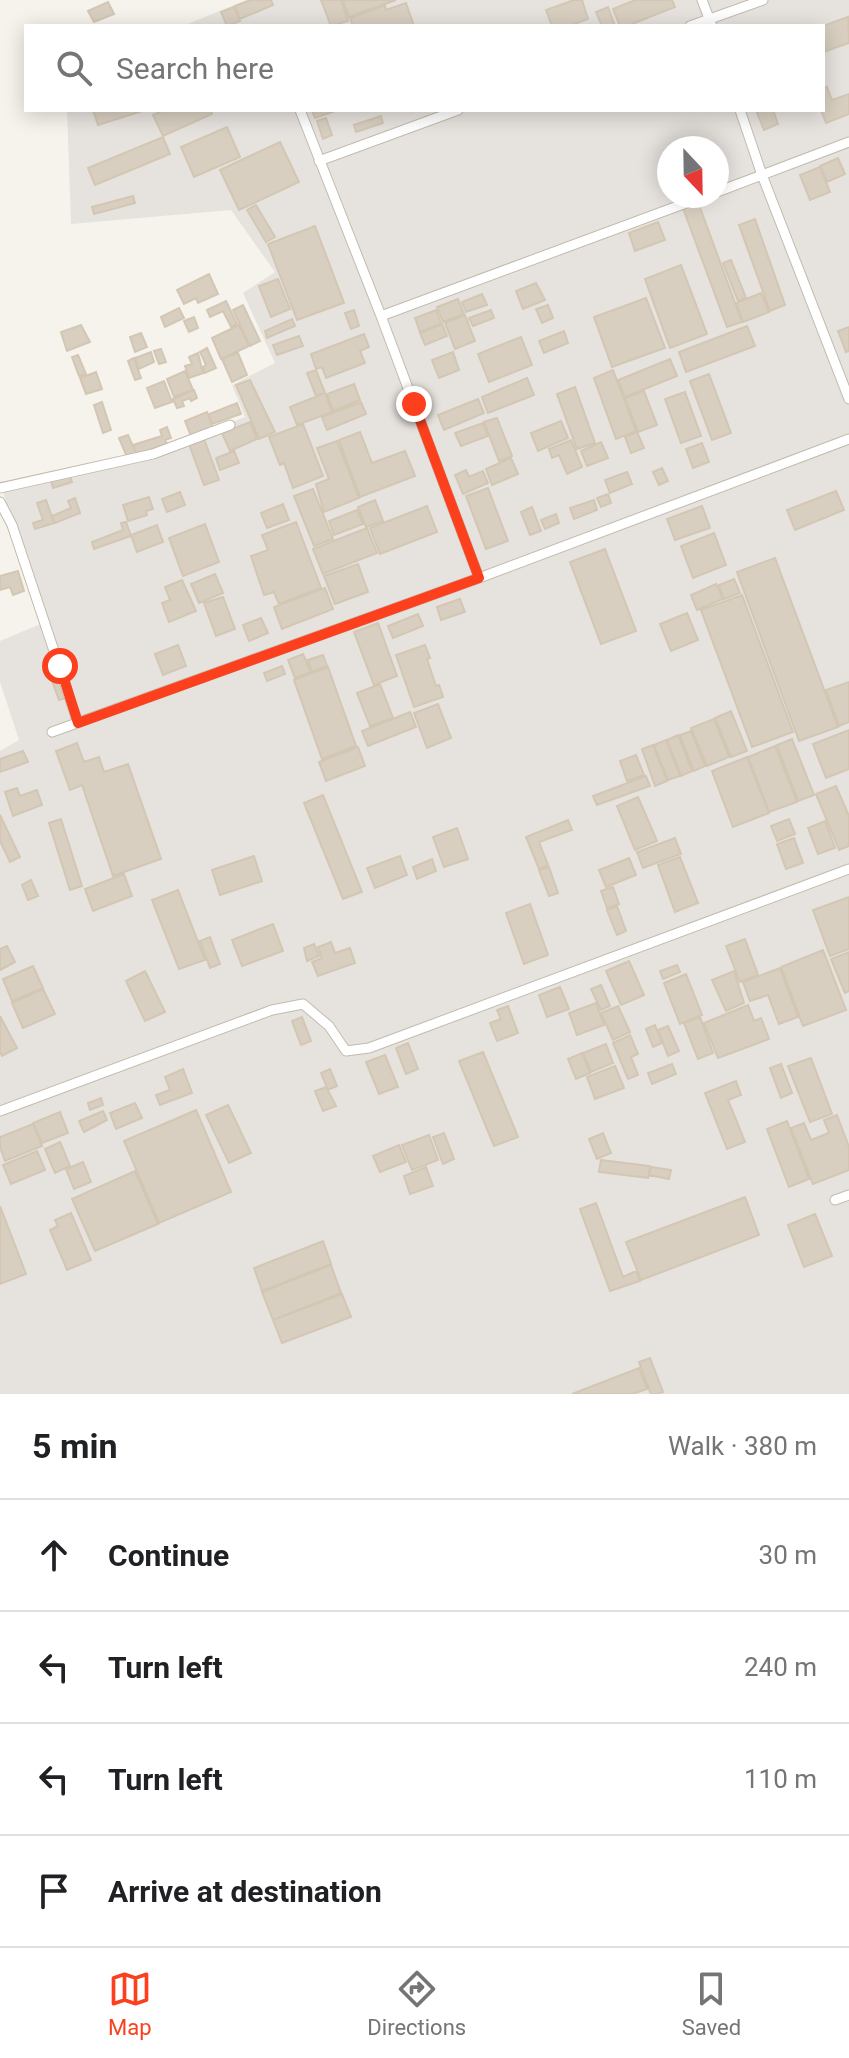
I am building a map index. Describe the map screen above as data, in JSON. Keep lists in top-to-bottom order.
{
  "north": "bottom",
  "page": {
    "search": "Search here",
    "heading": ["5 min", "Walk · 380 m"],
    "list": [
      ["Continue", "30 m"],
      ["Turn left", "240 m"],
      ["Turn left", "110 m"],
      "Arrive at destination"
    ],
    "nav": ["Map", "Directions", "Saved"]
  }
}
